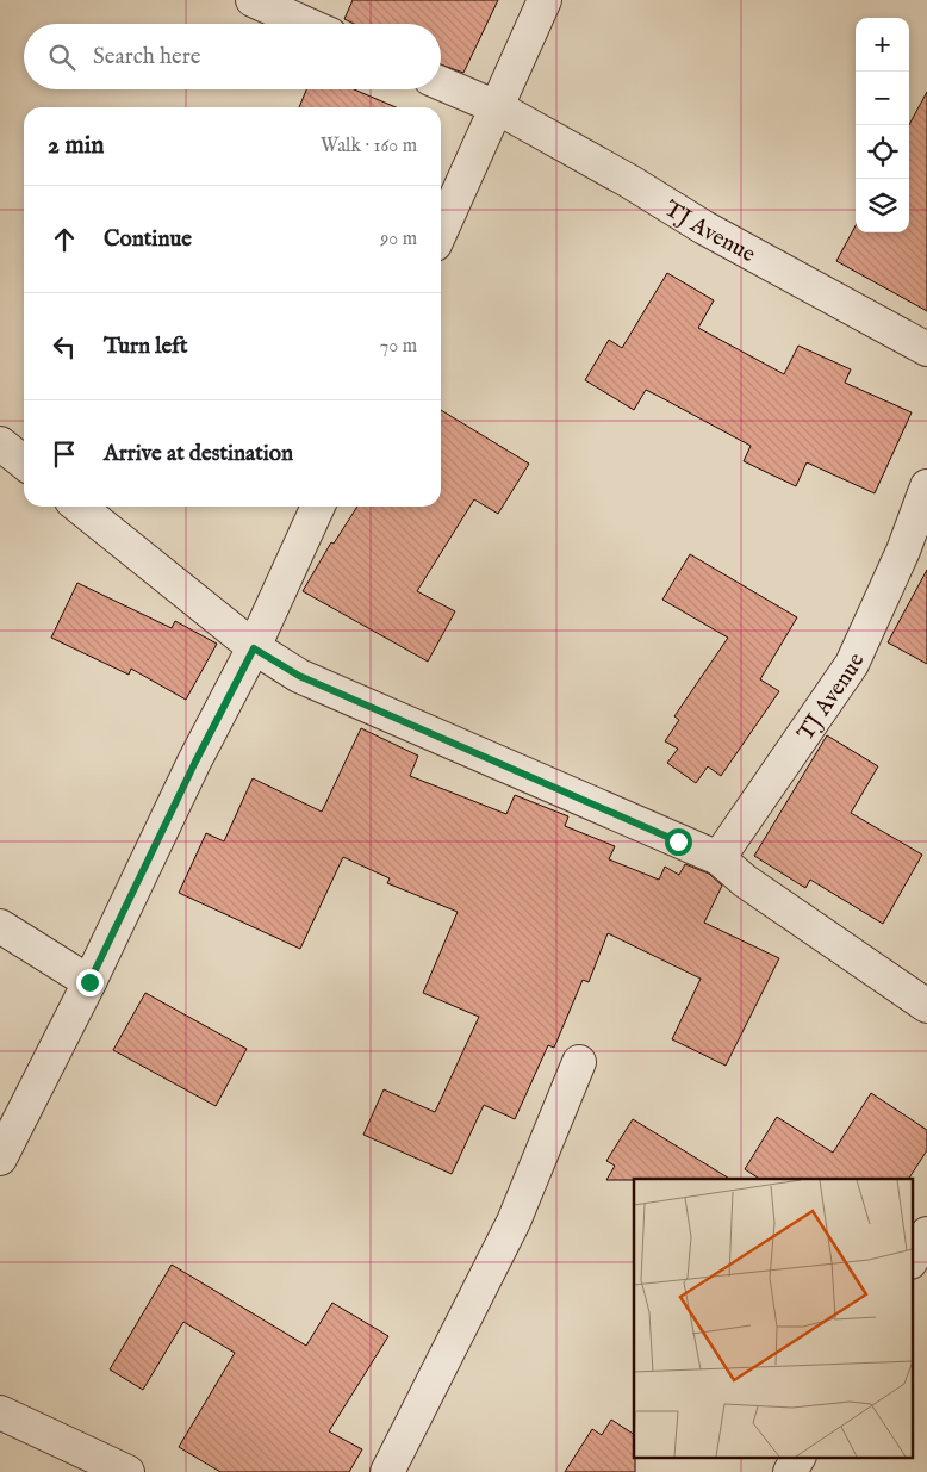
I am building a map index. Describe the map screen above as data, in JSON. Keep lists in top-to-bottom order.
{
  "streets": {
    "street": ["TJ Avenue"]
  },
  "page": {
    "map_buttons": ["+", "−"],
    "search": "Search here",
    "heading": ["2 min", "Walk · 160 m"],
    "list": [
      ["Continue", "90 m"],
      ["Turn left", "70 m"],
      "Arrive at destination"
    ]
  }
}
